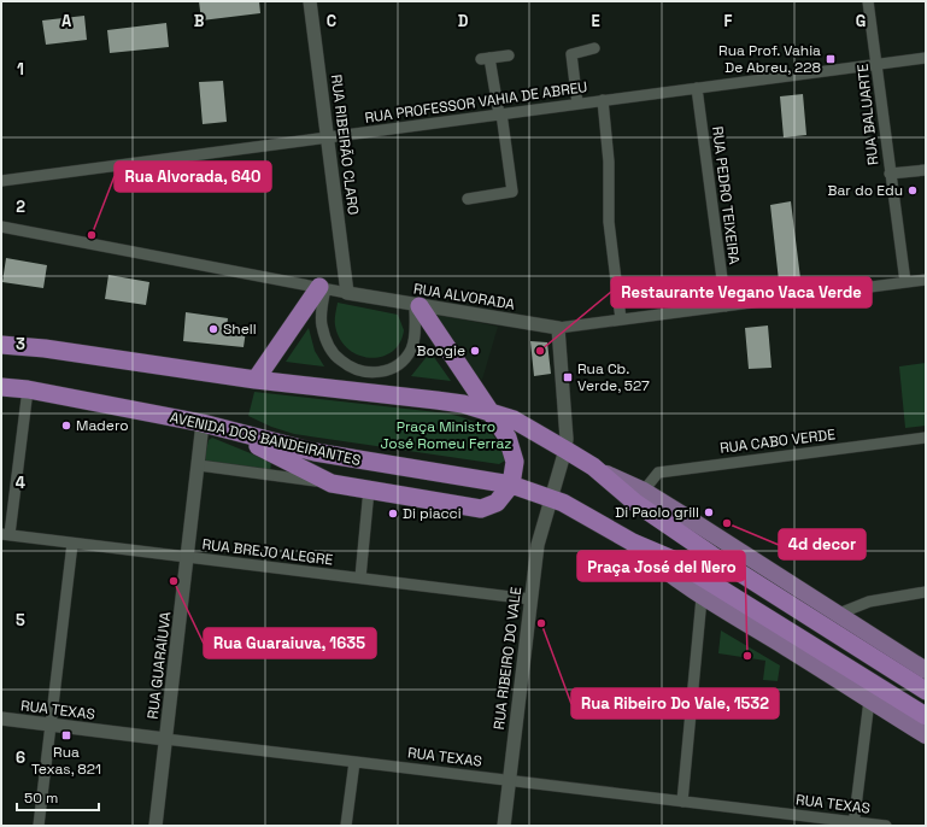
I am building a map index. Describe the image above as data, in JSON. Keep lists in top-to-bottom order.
{
  "streets": {
    "highway": ["AVENIDA DOS BANDEIRANTES"],
    "street": [
      "RUA PROFESSOR VAHIA DE ABREU",
      "RUA BALUARTE",
      "RUA RIBEIRÃO CLARO",
      "RUA PEDRO TEIXEIRA",
      "RUA ALVORADA",
      "RUA CABO VERDE",
      "RUA BREJO ALEGRE",
      "RUA RIBEIRO DO VALE",
      "RUA GUARAÍUVA",
      "RUA TEXAS"
    ]
  },
  "crossings": [
    ["RUA PROFESSOR VAHIA DE ABREU", "RUA BALUARTE"],
    ["RUA PROFESSOR VAHIA DE ABREU", "RUA RIBEIRÃO CLARO"],
    ["RUA PROFESSOR VAHIA DE ABREU", "RUA PEDRO TEIXEIRA"],
    ["RUA BALUARTE", "RUA ALVORADA"],
    ["RUA RIBEIRÃO CLARO", "RUA ALVORADA"],
    ["RUA PEDRO TEIXEIRA", "RUA ALVORADA"],
    ["AVENIDA DOS BANDEIRANTES", "RUA RIBEIRO DO VALE"],
    ["AVENIDA DOS BANDEIRANTES", "RUA GUARAÍUVA"],
    ["RUA BREJO ALEGRE", "RUA RIBEIRO DO VALE"],
    ["RUA BREJO ALEGRE", "RUA GUARAÍUVA"],
    ["RUA RIBEIRO DO VALE", "RUA TEXAS"],
    ["RUA GUARAÍUVA", "RUA TEXAS"]
  ],
  "parks": ["Praça Ministro José Romeu Ferraz"],
  "places": {
    "transit": ["Rua Prof. Vahia De Abreu, 228", "Rua Cb. Verde, 527", "Rua Texas, 821"],
    "other": [
      "Bar do Edu",
      "Rua Alvorada, 640",
      "Shell",
      "Boogie",
      "Restaurante Vegano Vaca Verde",
      "Madero",
      "Di Paolo grill",
      "Di piacci",
      "4d decor",
      "Rua Guaraiuva, 1635",
      "Rua Ribeiro Do Vale, 1532",
      "Praça José del Nero"
    ]
  },
  "scale_bar": "50 m",
  "grid": {
    "columns": [
      "A",
      "B",
      "C",
      "D",
      "E",
      "F",
      "G"
    ],
    "rows": [
      "1",
      "2",
      "3",
      "4",
      "5",
      "6"
    ]
  }
}
